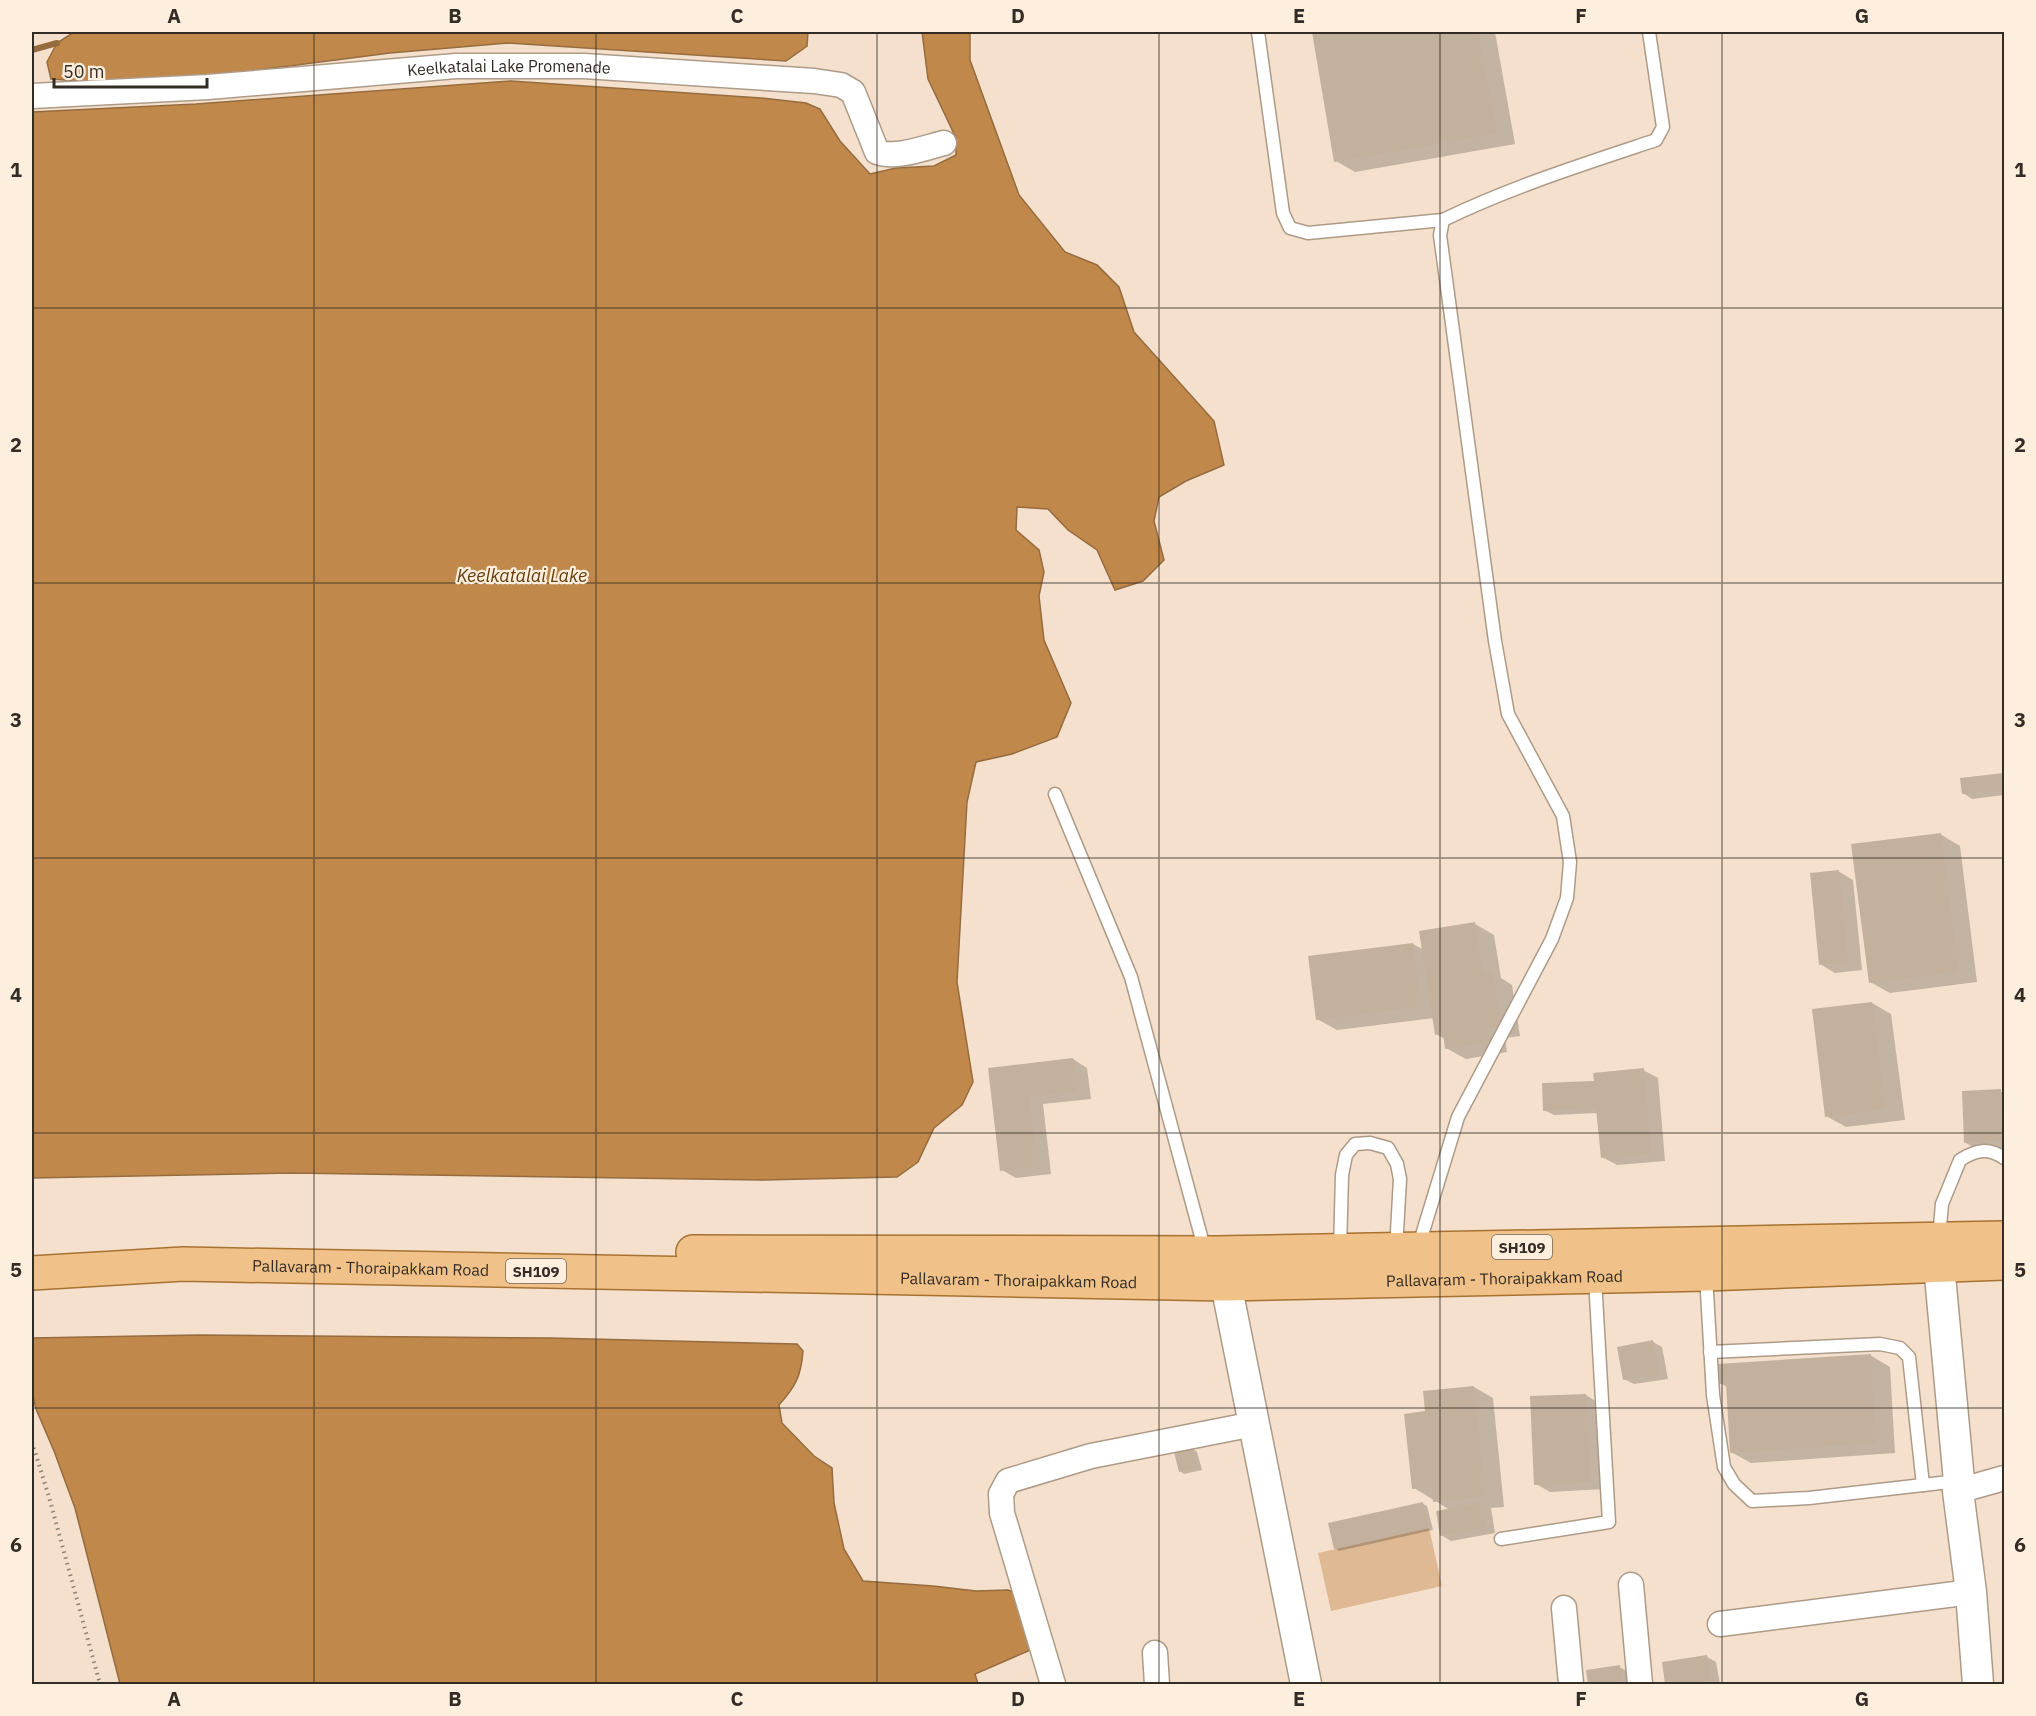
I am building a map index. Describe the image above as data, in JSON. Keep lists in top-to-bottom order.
{
  "streets": {
    "main road": ["SH109", "Pallavaram - Thoraipakkam Road"],
    "street": ["Keelkatalai Lake Promenade"]
  },
  "water": ["Keelkatalai Lake"],
  "scale_bar": "50 m",
  "grid": {
    "columns": [
      "A",
      "B",
      "C",
      "D",
      "E",
      "F",
      "G"
    ],
    "rows": [
      "1",
      "2",
      "3",
      "4",
      "5",
      "6"
    ]
  }
}
